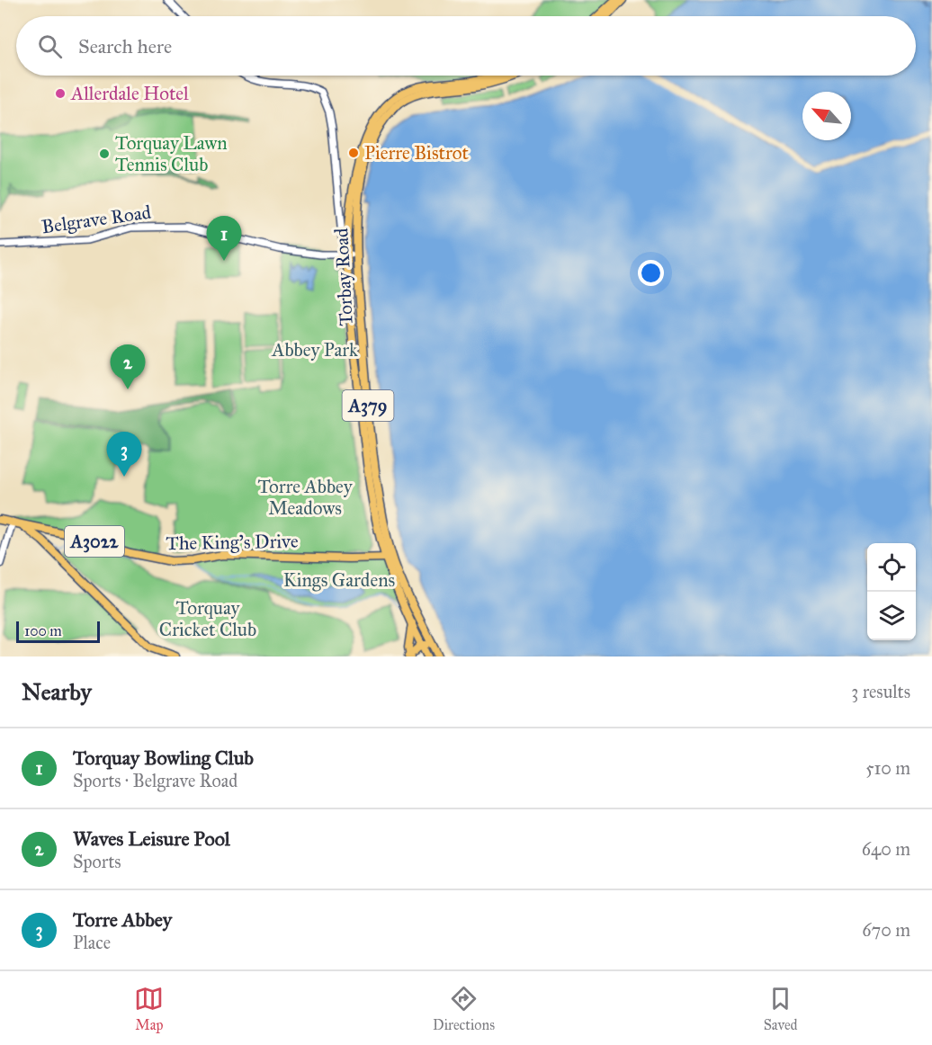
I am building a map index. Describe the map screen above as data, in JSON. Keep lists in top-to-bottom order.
{
  "streets": {
    "main road": [
      "Torbay Road",
      "A379",
      "A3022",
      "The King's Drive"
    ],
    "street": ["Belgrave Road"]
  },
  "crossings": [
    ["Belgrave Road", "Torbay Road"],
    ["Torbay Road", "The King's Drive"],
    ["A3022", "The King's Drive"]
  ],
  "parks": [
    "Abbey Park",
    "Torre Abbey Meadows",
    "Kings Gardens",
    "Torquay Cricket Club"
  ],
  "places": ["Allerdale Hotel", "Pierre Bistrot", "Torquay Lawn Tennis Club"],
  "scale_bar": "100 m",
  "north": "top left",
  "page": {
    "search": "Search here",
    "pins": ["1", "2", "3"],
    "scale": "100 m",
    "heading": ["Nearby", "3 results"],
    "list": [
      {
        "mark": "1",
        "name": "Torquay Bowling Club",
        "note": "Sports · Belgrave Road",
        "value": "510 m"
      },
      {
        "mark": "2",
        "name": "Waves Leisure Pool",
        "note": "Sports",
        "value": "640 m"
      },
      {
        "mark": "3",
        "name": "Torre Abbey",
        "note": "Place",
        "value": "670 m"
      }
    ],
    "nav": ["Map", "Directions", "Saved"]
  }
}
